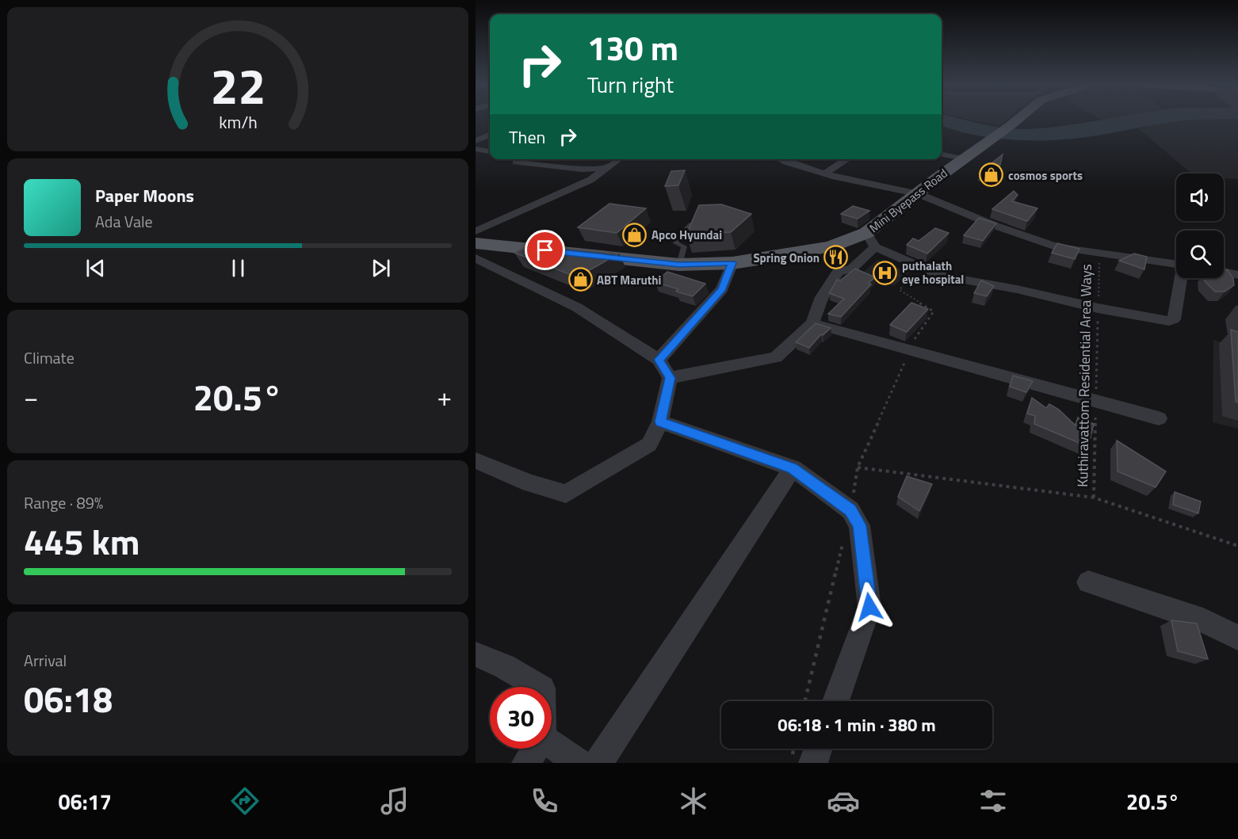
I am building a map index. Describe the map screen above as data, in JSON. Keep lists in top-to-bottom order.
{
  "streets": {
    "main road": ["Mini Byepass Road"],
    "path": ["Kuthiravattom Residential Area Ways"]
  },
  "places": {
    "shop": ["cosmos sports", "Apco Hyundai", "ABT Maruthi"],
    "restaurant": ["Spring Onion"],
    "hospital": ["puthalath eye hospital"]
  },
  "page": {
    "turn": ["130 m", "Turn right"],
    "then": "Then",
    "song": ["Paper Moons", "Ada Vale"],
    "tile": [
      "Climate",
      ["Range · 89%", "445 km"],
      ["Arrival", "06:18"]
    ],
    "heat": ["−", "20.5°", "+"],
    "limit": "30",
    "trip": "06:18 · 1 min · 380 m",
    "tabs": ["06:17", "20.5°"],
    "gauge": ["22", "km/h"]
  }
}
